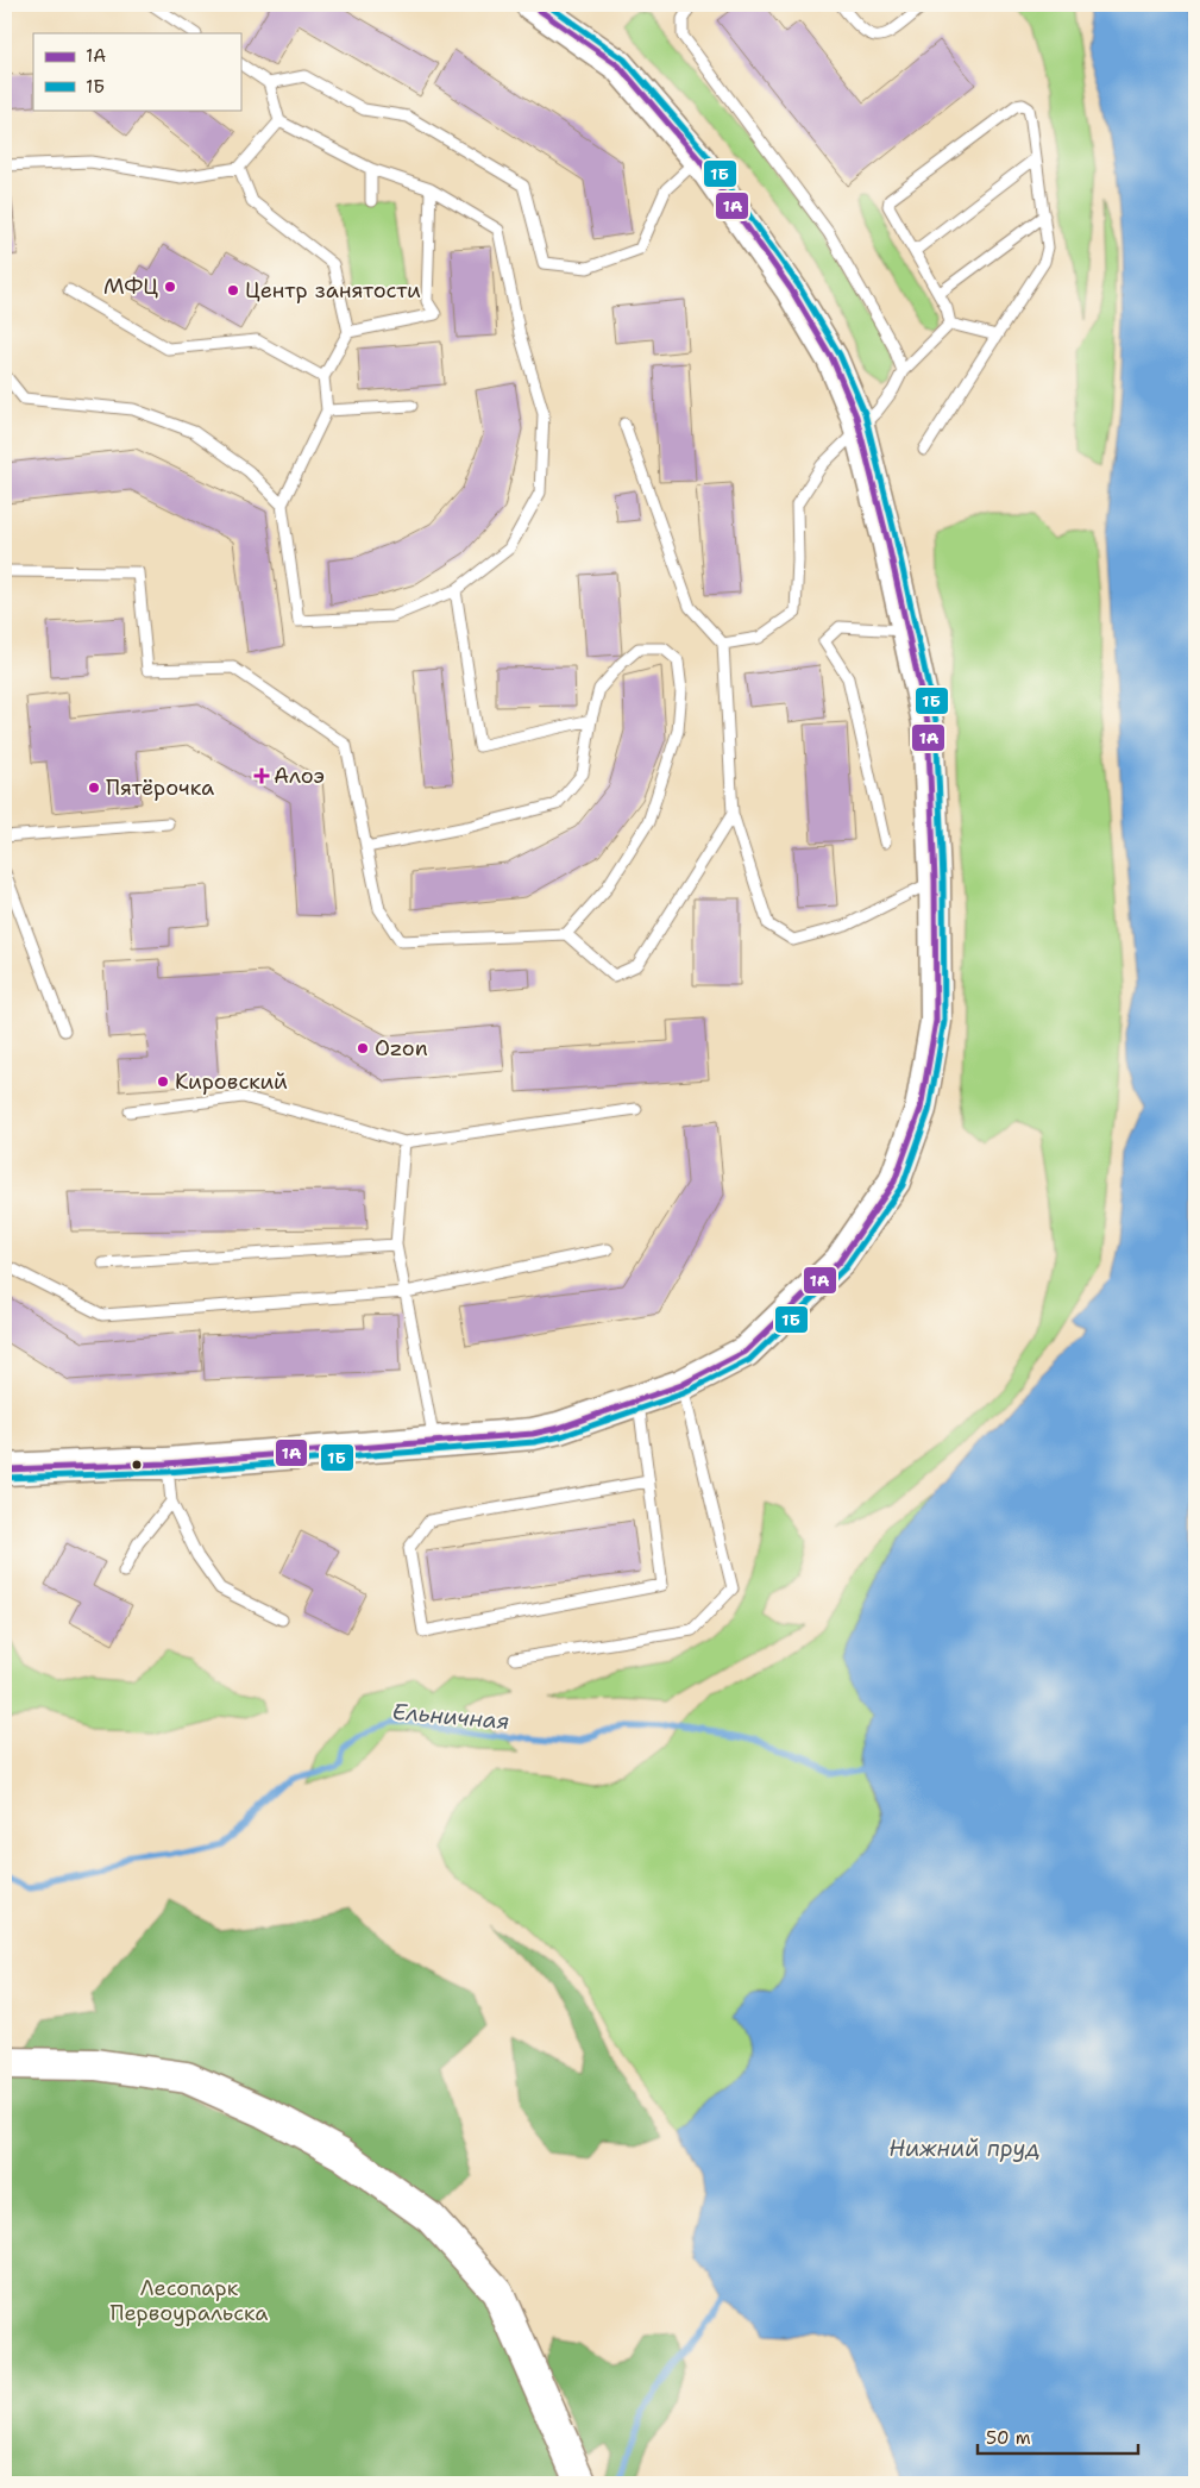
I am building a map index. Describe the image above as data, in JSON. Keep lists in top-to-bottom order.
{
  "water": ["Ельничная", "Нижний пруд"],
  "parks": ["Лесопарк Первоуральска"],
  "places": {
    "other": [
      "МФЦ",
      "Центр занятости",
      "Пятёрочка",
      "Ozon",
      "Кировский"
    ],
    "health": ["Алоэ"]
  },
  "lines": ["transit line 1А", "transit line 1Б"],
  "legend": ["1А", "1Б"],
  "scale_bar": "50 m"
}
